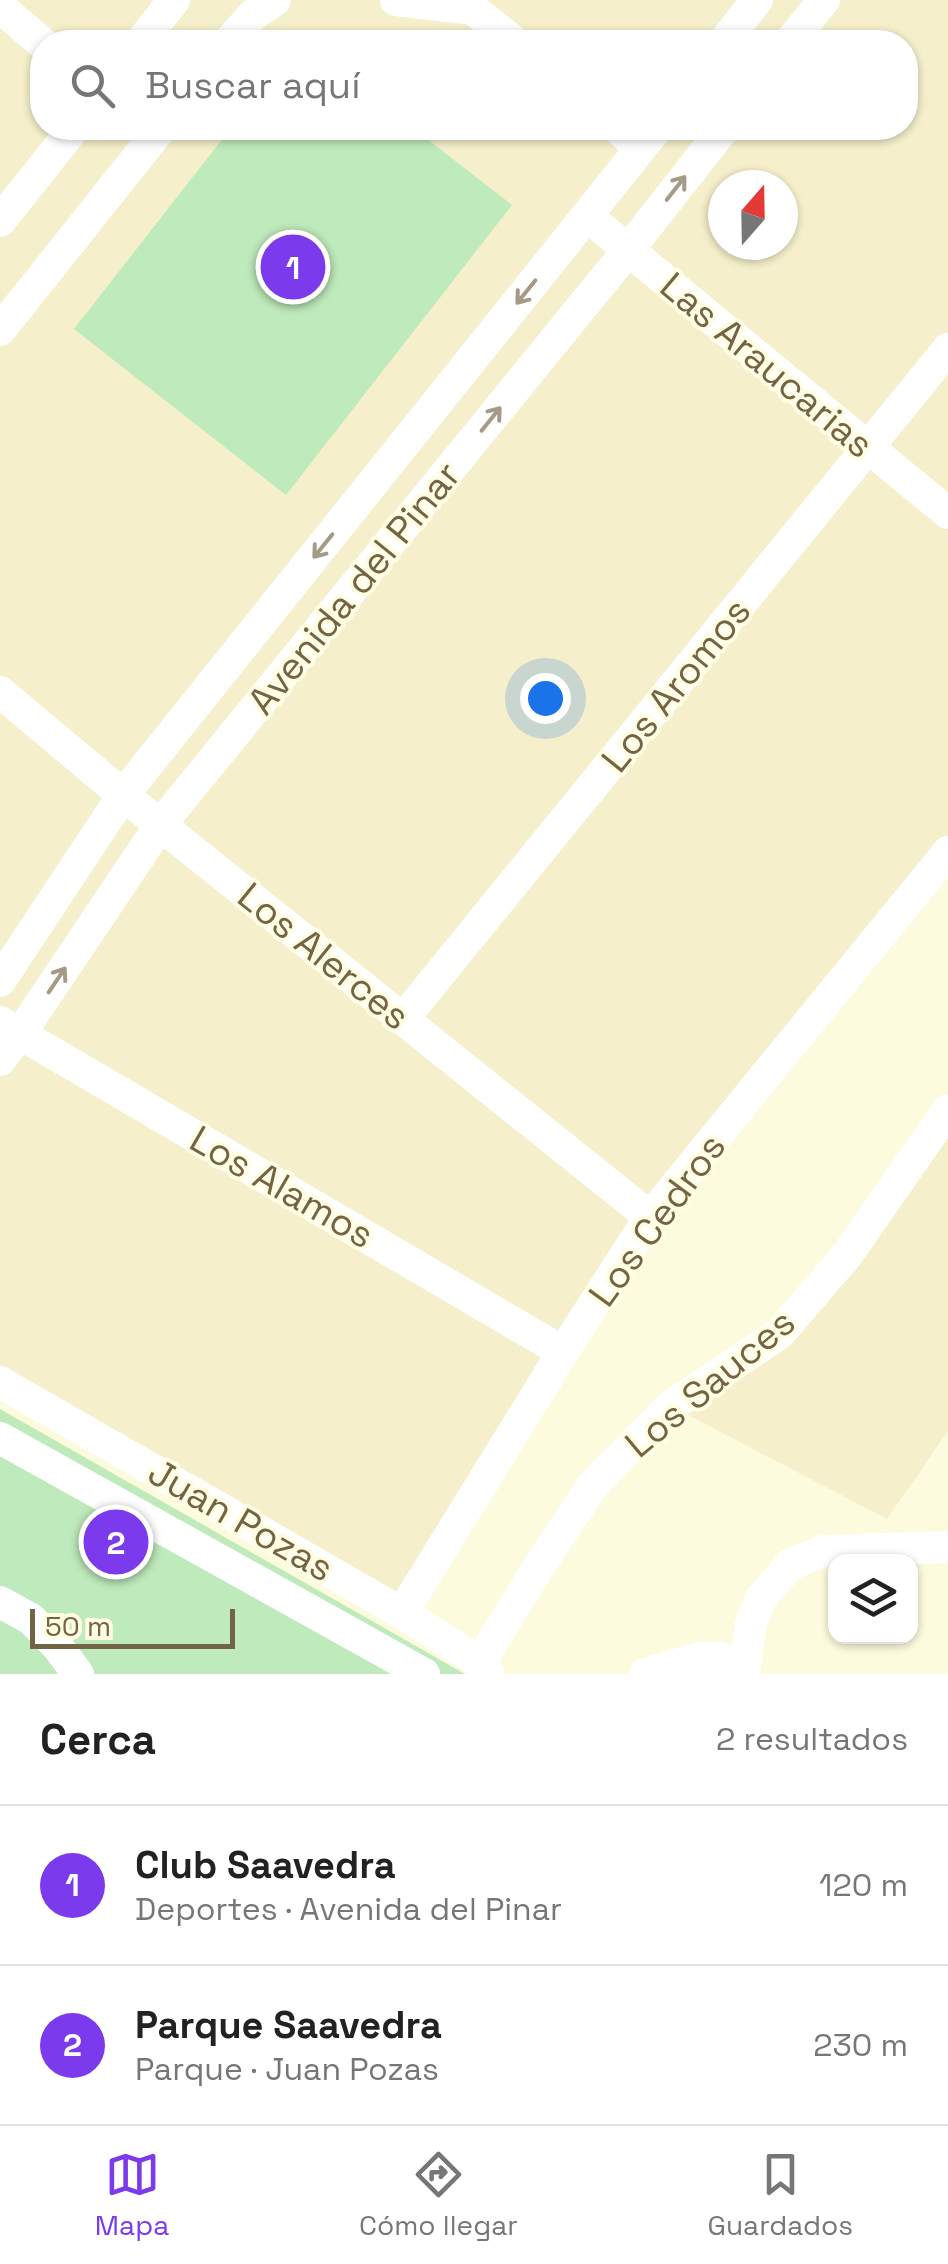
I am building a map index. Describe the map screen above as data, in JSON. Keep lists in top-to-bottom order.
{
  "streets": {
    "street": [
      "Las Araucarias",
      "Avenida del Pinar",
      "Los Aromos",
      "Los Alerces",
      "Los Alamos",
      "Los Cedros",
      "Los Sauces",
      "Juan Pozas"
    ]
  },
  "crossings": [
    ["Las Araucarias", "Avenida del Pinar"],
    ["Las Araucarias", "Los Aromos"],
    ["Avenida del Pinar", "Los Alerces"],
    ["Avenida del Pinar", "Los Alamos"],
    ["Los Aromos", "Los Alerces"],
    ["Los Alerces", "Los Cedros"],
    ["Los Alamos", "Los Cedros"],
    ["Los Cedros", "Juan Pozas"],
    ["Los Sauces", "Juan Pozas"]
  ],
  "scale_bar": "50 m",
  "north": "top",
  "page": {
    "search": "Buscar aquí",
    "pins": ["1", "2"],
    "scale": "50 m",
    "heading": ["Cerca", "2 resultados"],
    "list": [
      {
        "mark": "1",
        "name": "Club Saavedra",
        "note": "Deportes · Avenida del Pinar",
        "value": "120 m"
      },
      {
        "mark": "2",
        "name": "Parque Saavedra",
        "note": "Parque · Juan Pozas",
        "value": "230 m"
      }
    ],
    "nav": ["Mapa", "Cómo llegar", "Guardados"]
  }
}
